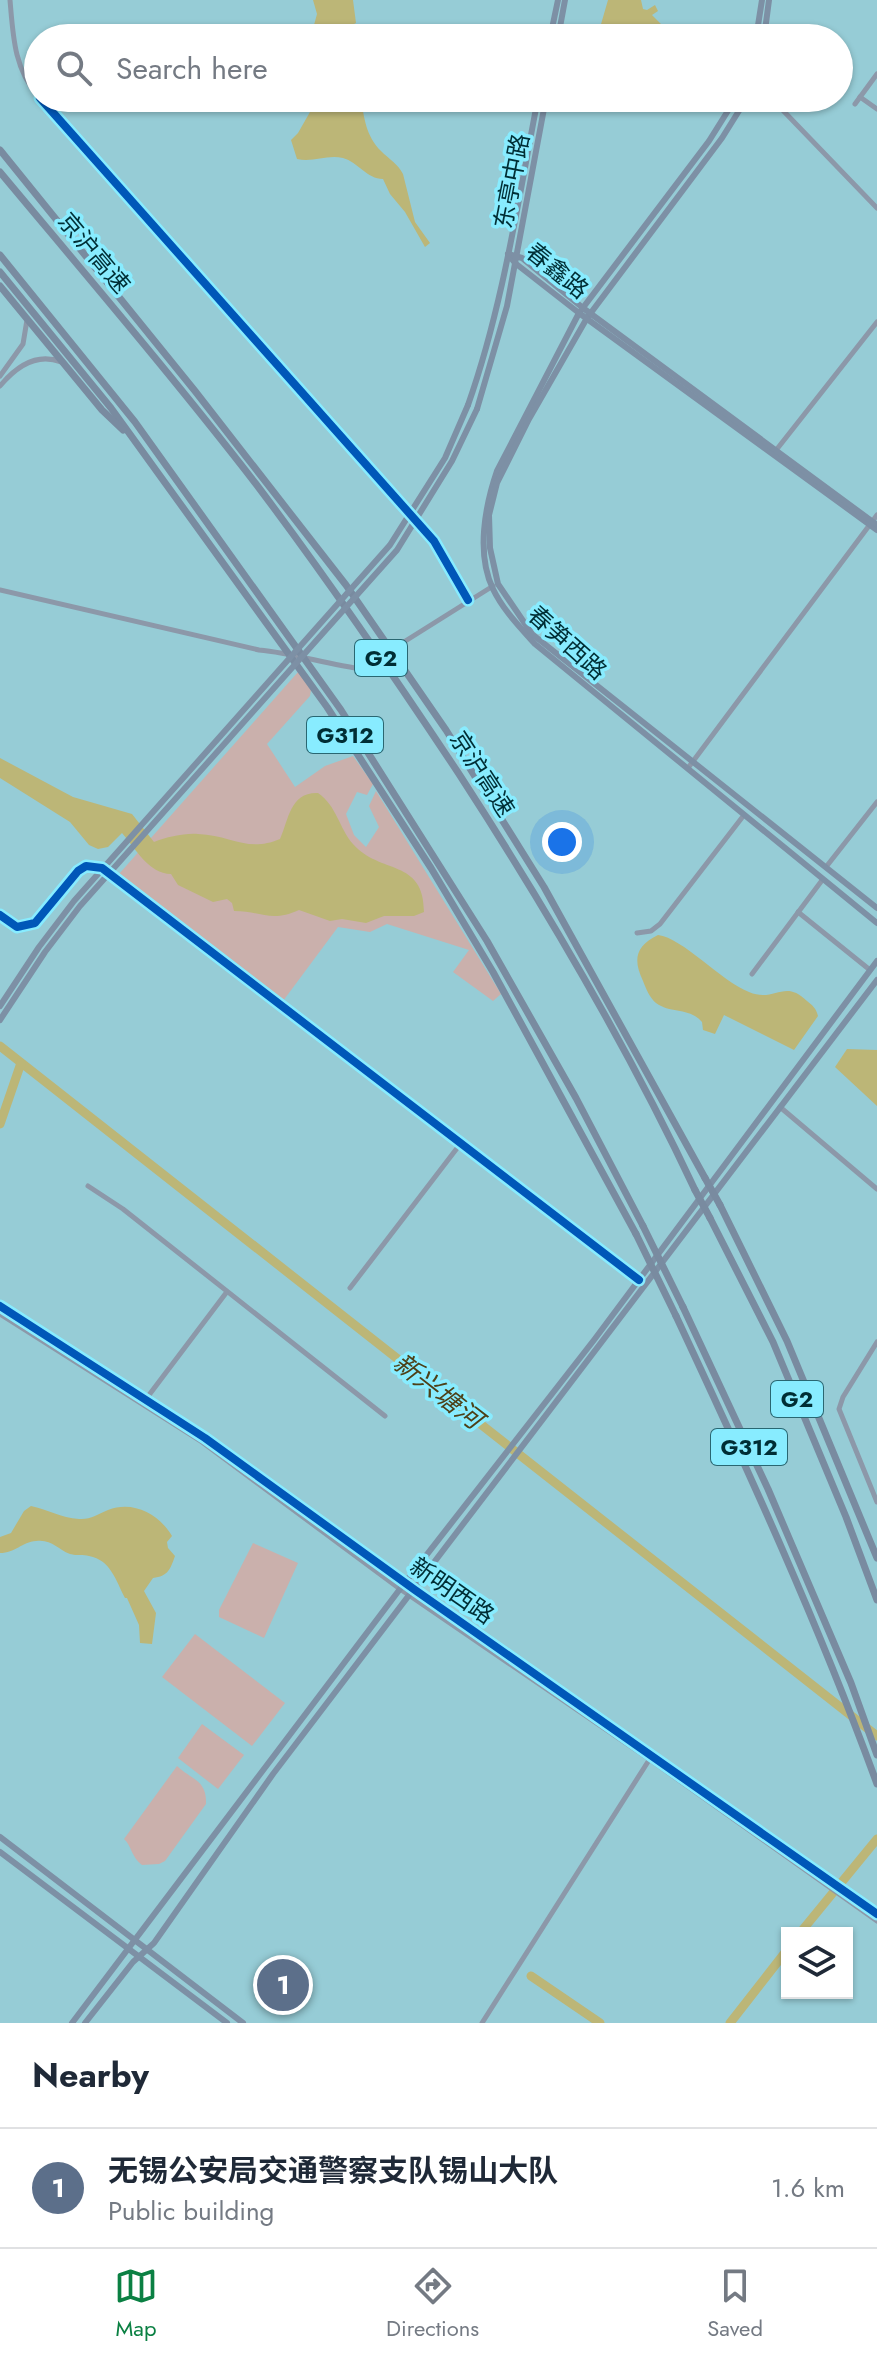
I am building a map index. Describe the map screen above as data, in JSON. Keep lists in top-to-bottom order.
{
  "streets": {
    "highway": ["京沪高速", "G2", "G312"],
    "main road": ["东亭中路", "春鑫路", "春笋西路"],
    "street": ["新明西路"]
  },
  "crossings": [
    ["东亭中路", "春鑫路"],
    ["春鑫路", "春笋西路"]
  ],
  "water": ["新兴塘河"],
  "page": {
    "search": "Search here",
    "pins": "1",
    "heading": "Nearby",
    "list": [
      {
        "mark": "1",
        "name": "无锡公安局交通警察支队锡山大队",
        "note": "Public building",
        "value": "1.6 km"
      }
    ],
    "nav": ["Map", "Directions", "Saved"]
  }
}
